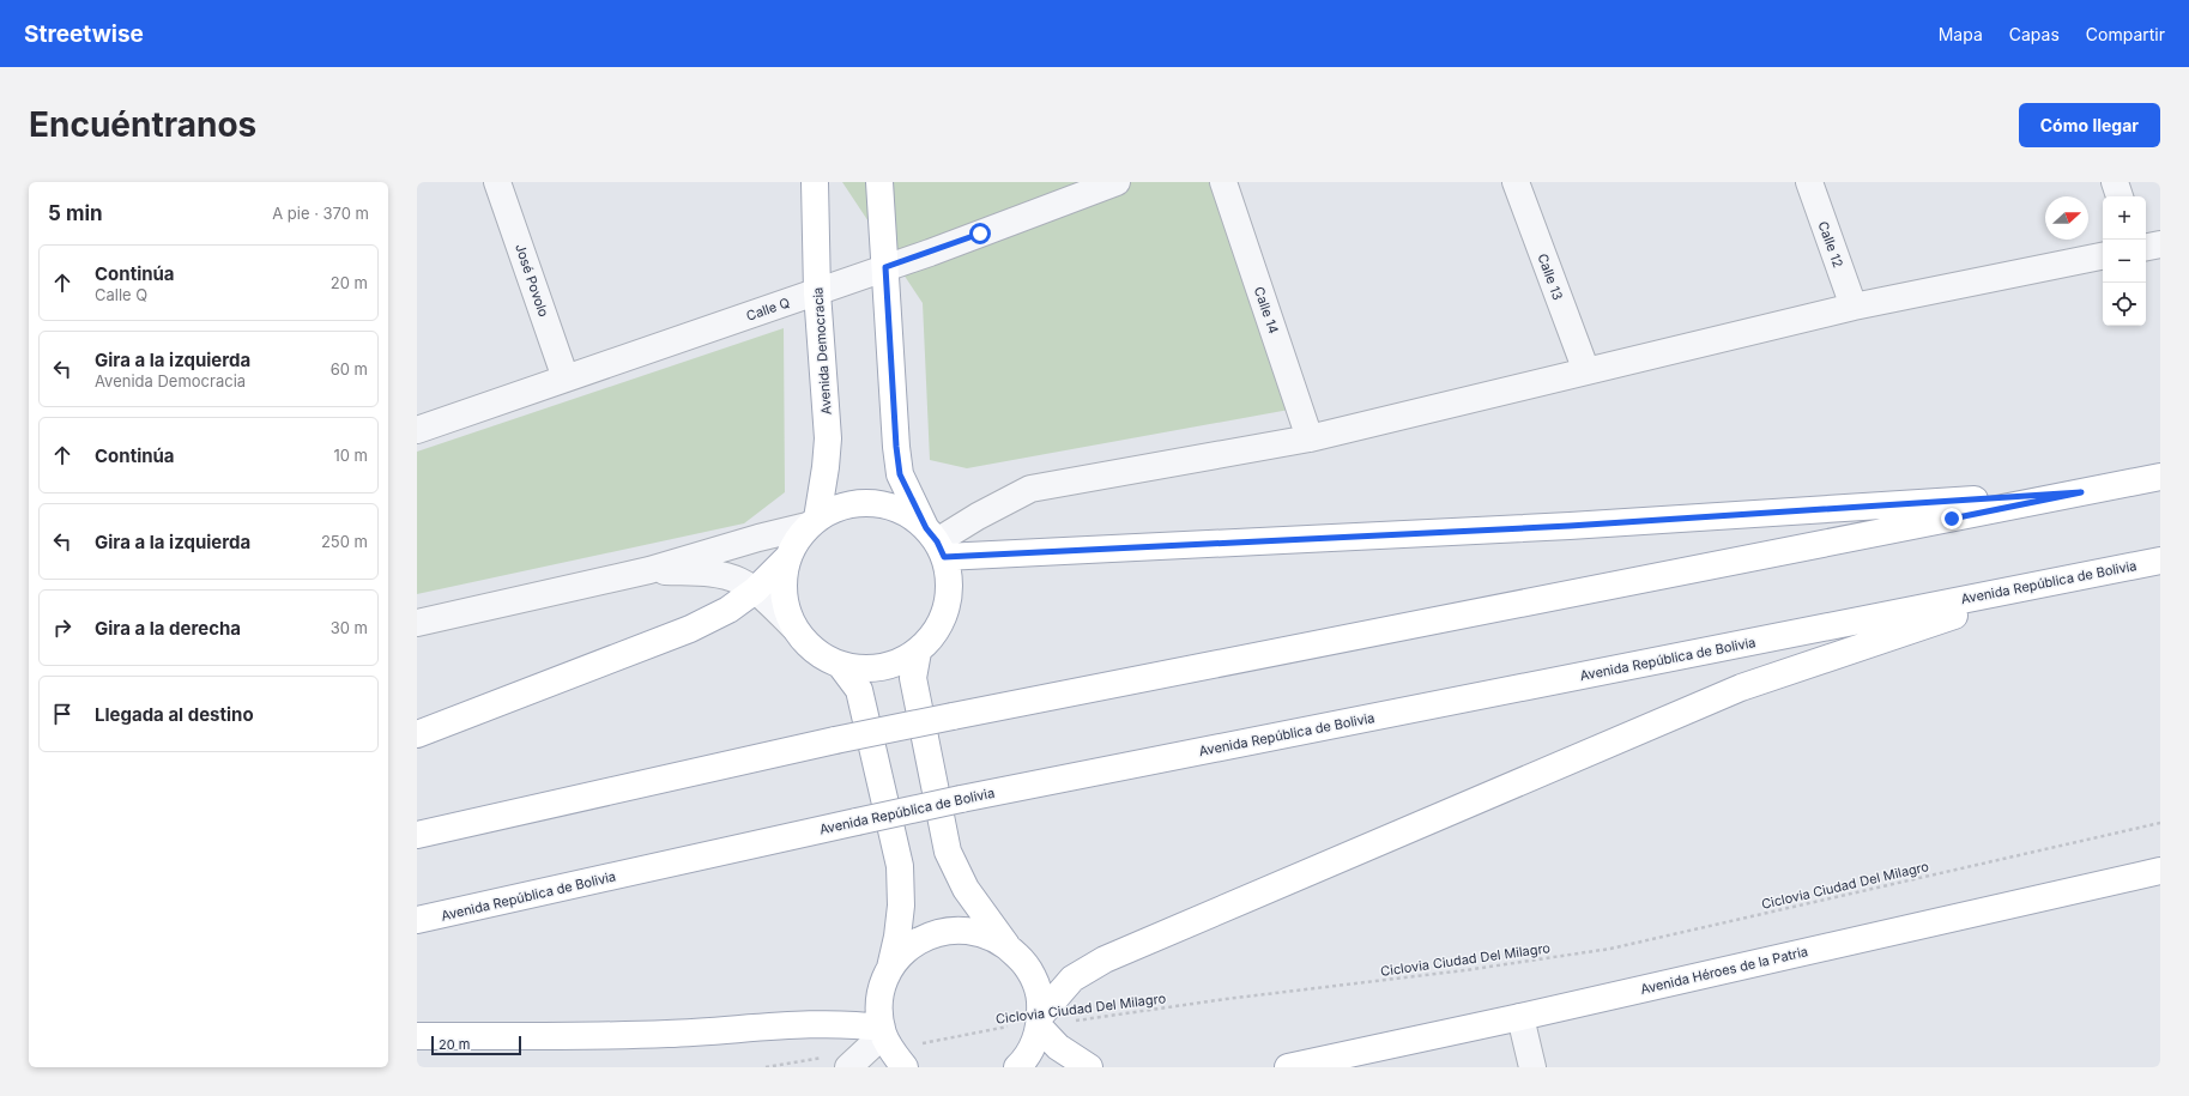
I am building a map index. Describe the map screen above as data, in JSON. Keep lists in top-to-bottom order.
{
  "streets": {
    "main road": ["Avenida Democracia", "Avenida República de Bolivia", "Avenida Héroes de la Patria"],
    "street": [
      "Calle 12",
      "Calle 13",
      "José Povolo",
      "Calle Q",
      "Calle 14"
    ],
    "path": ["Ciclovia Ciudad Del Milagro"]
  },
  "crossings": [
    ["José Povolo", "Calle Q"],
    ["Calle Q", "Avenida Democracia"]
  ],
  "scale_bar": "20 m",
  "north": "right",
  "page": {
    "header": "Streetwise",
    "nav": ["Mapa", "Capas", "Compartir"],
    "buttons": "Cómo llegar",
    "title": "Encuéntranos",
    "heading": ["5 min", "A pie · 370 m"],
    "map_buttons": ["+", "−"],
    "list": [
      ["Continúa", "Calle Q", "20 m"],
      ["Gira a la izquierda", "Avenida Democracia", "60 m"],
      ["Continúa", "10 m"],
      ["Gira a la izquierda", "250 m"],
      ["Gira a la derecha", "30 m"],
      "Llegada al destino"
    ],
    "scale": "20 m"
  }
}
